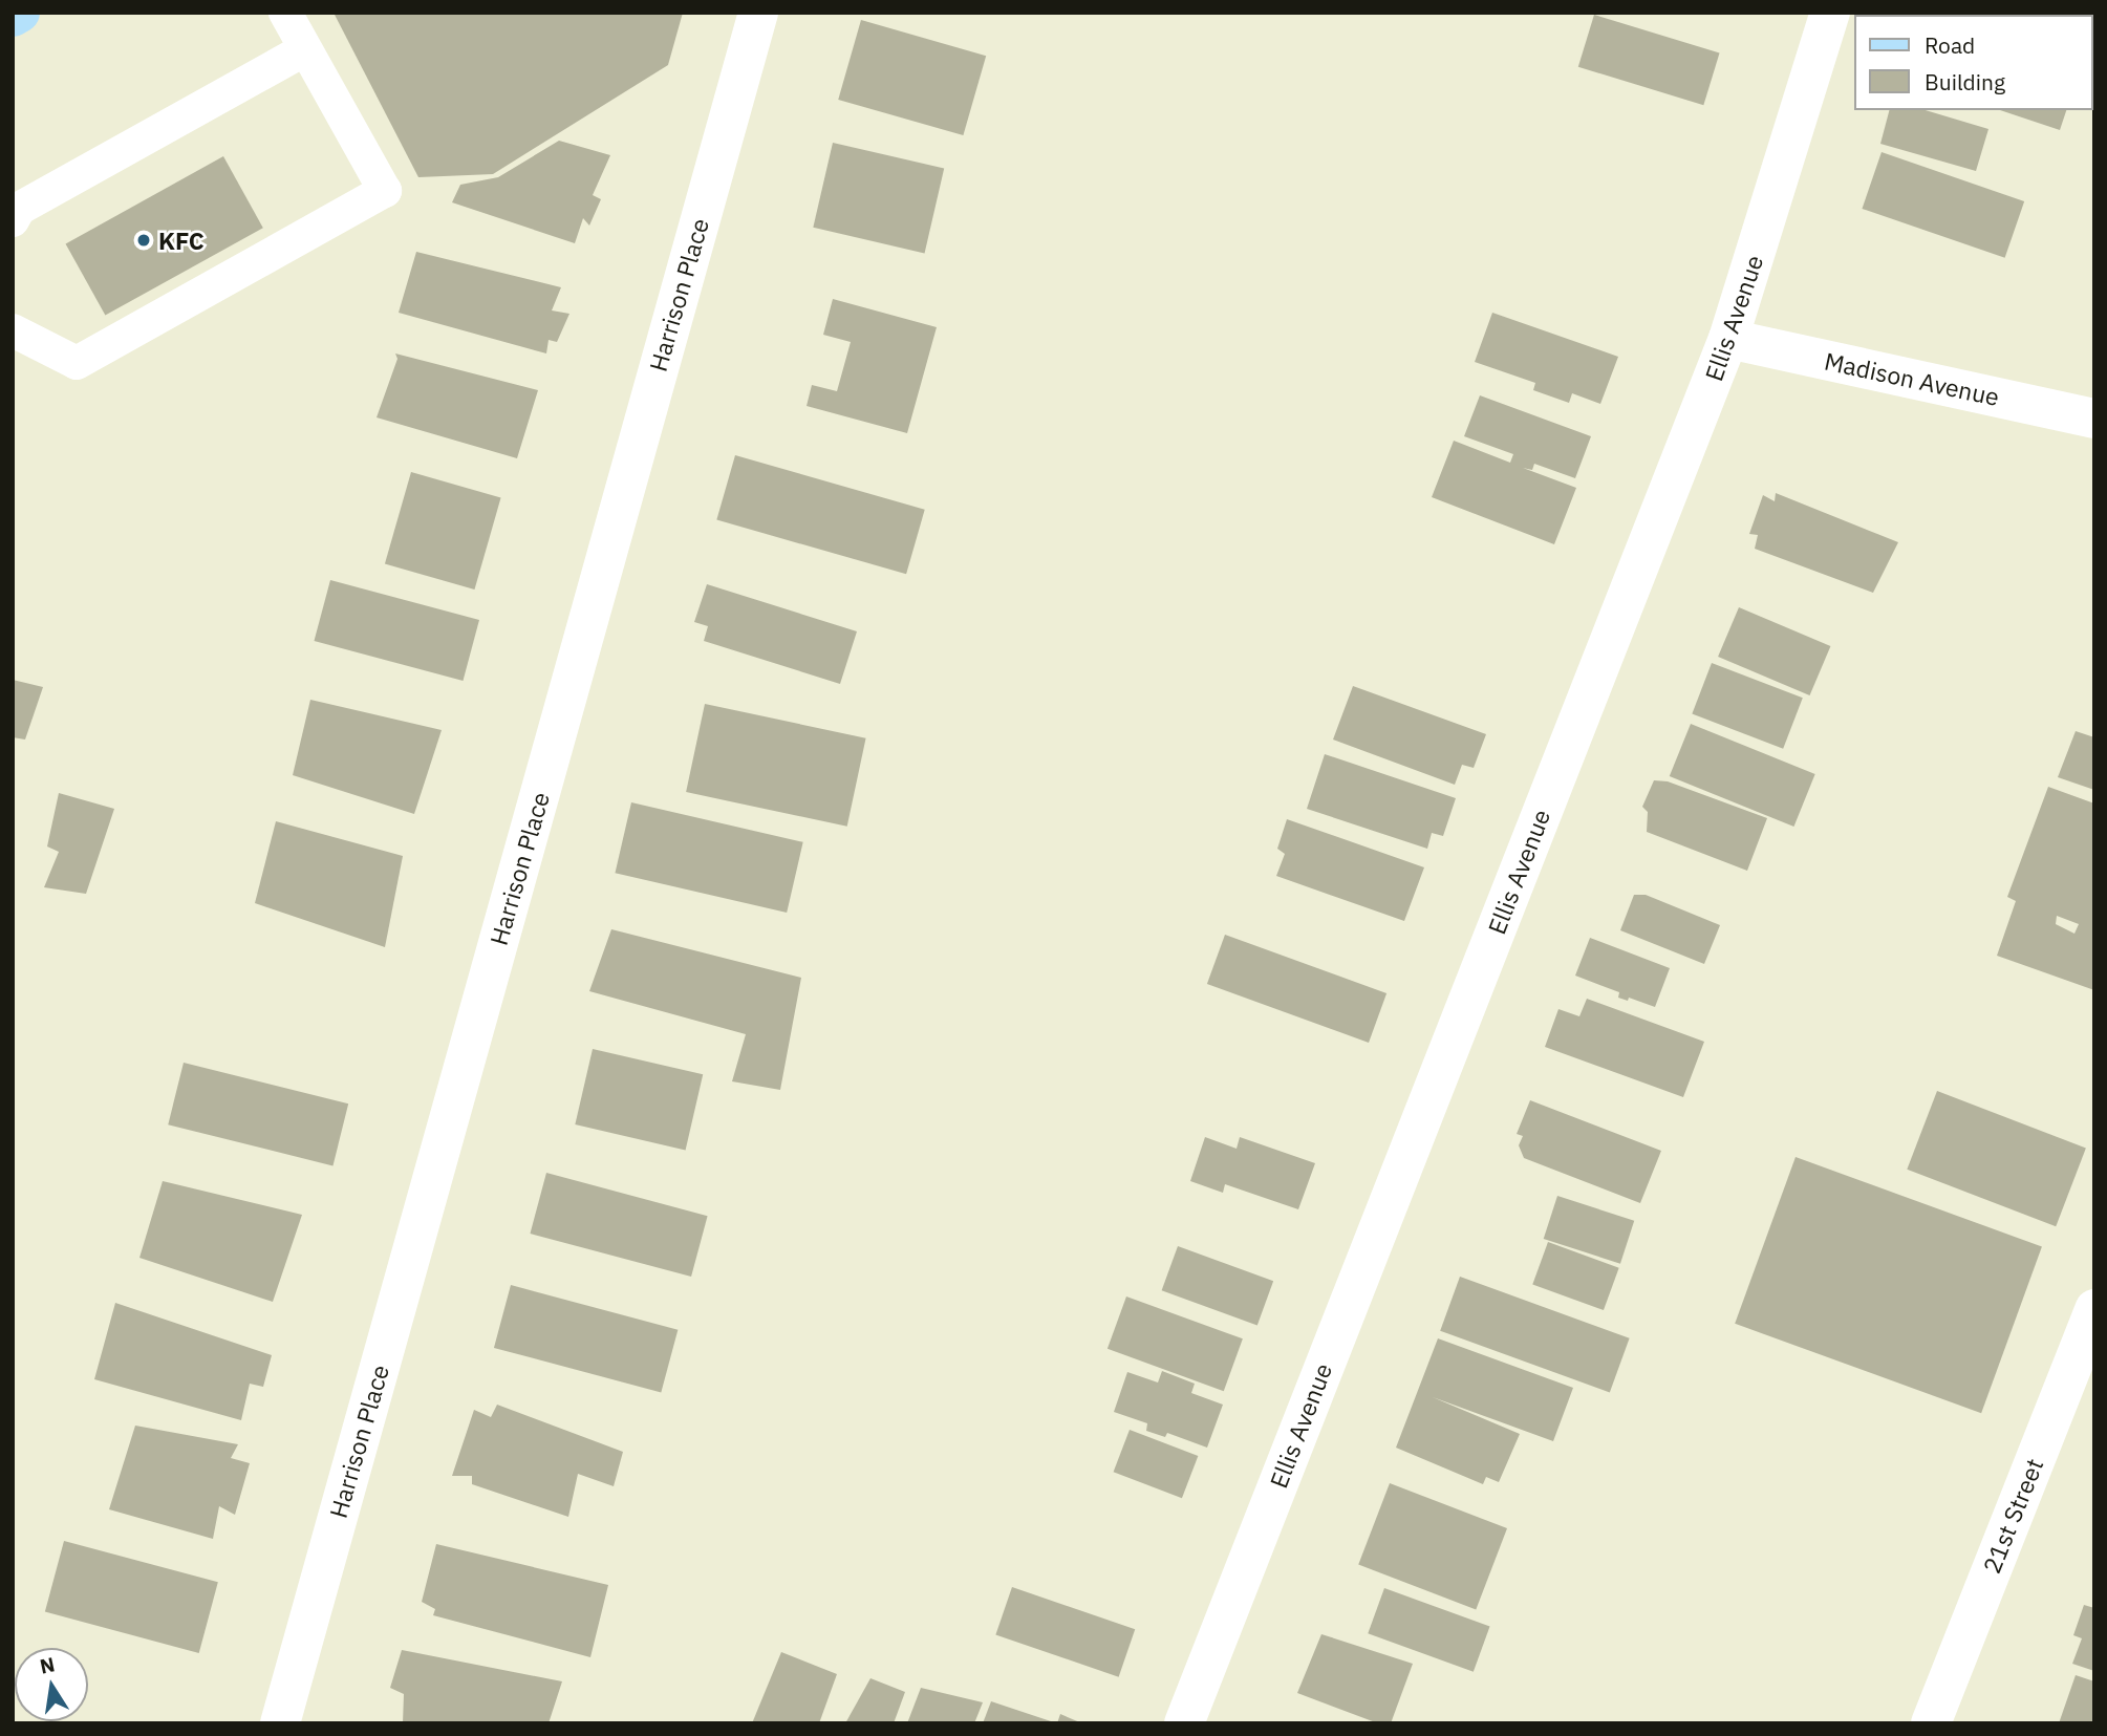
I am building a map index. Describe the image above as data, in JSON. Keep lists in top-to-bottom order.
{
  "streets": {
    "street": [
      "Harrison Place",
      "Ellis Avenue",
      "Madison Avenue",
      "21st Street"
    ]
  },
  "crossings": [
    ["Ellis Avenue", "Madison Avenue"]
  ],
  "places": ["KFC"],
  "legend": ["Road", "Building"],
  "north": "top"
}
